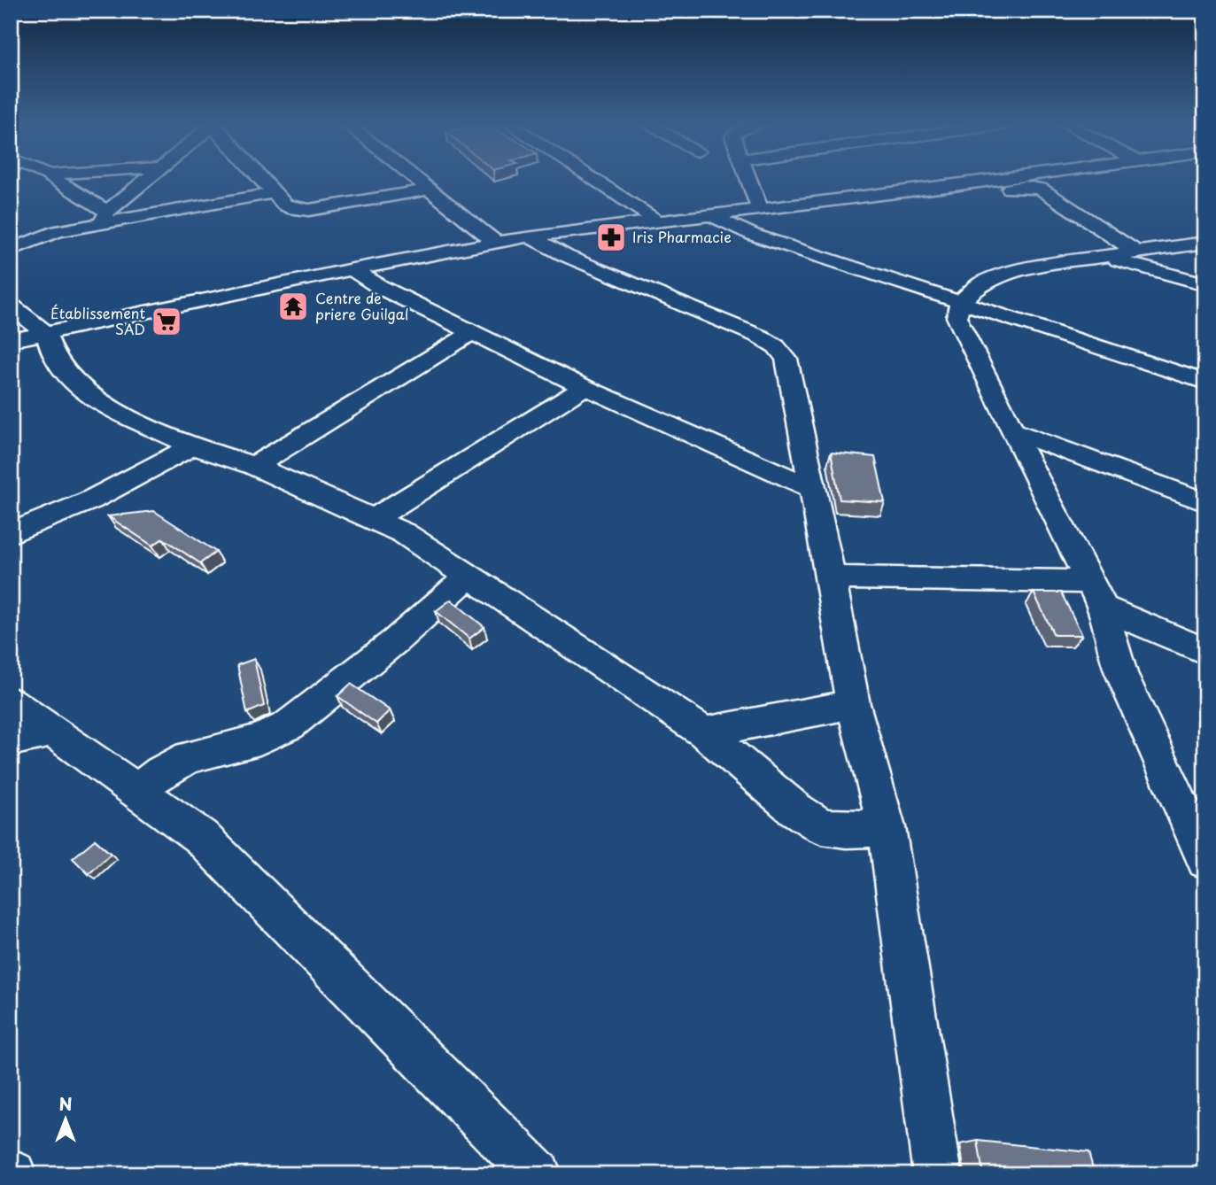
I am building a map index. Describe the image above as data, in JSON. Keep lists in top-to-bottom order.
{
  "places": {
    "pharmacy": ["Iris Pharmacie"],
    "temple": ["Centre de priere Guilgal"],
    "supermarket": ["Établissement SAD"]
  },
  "north": "top"
}
